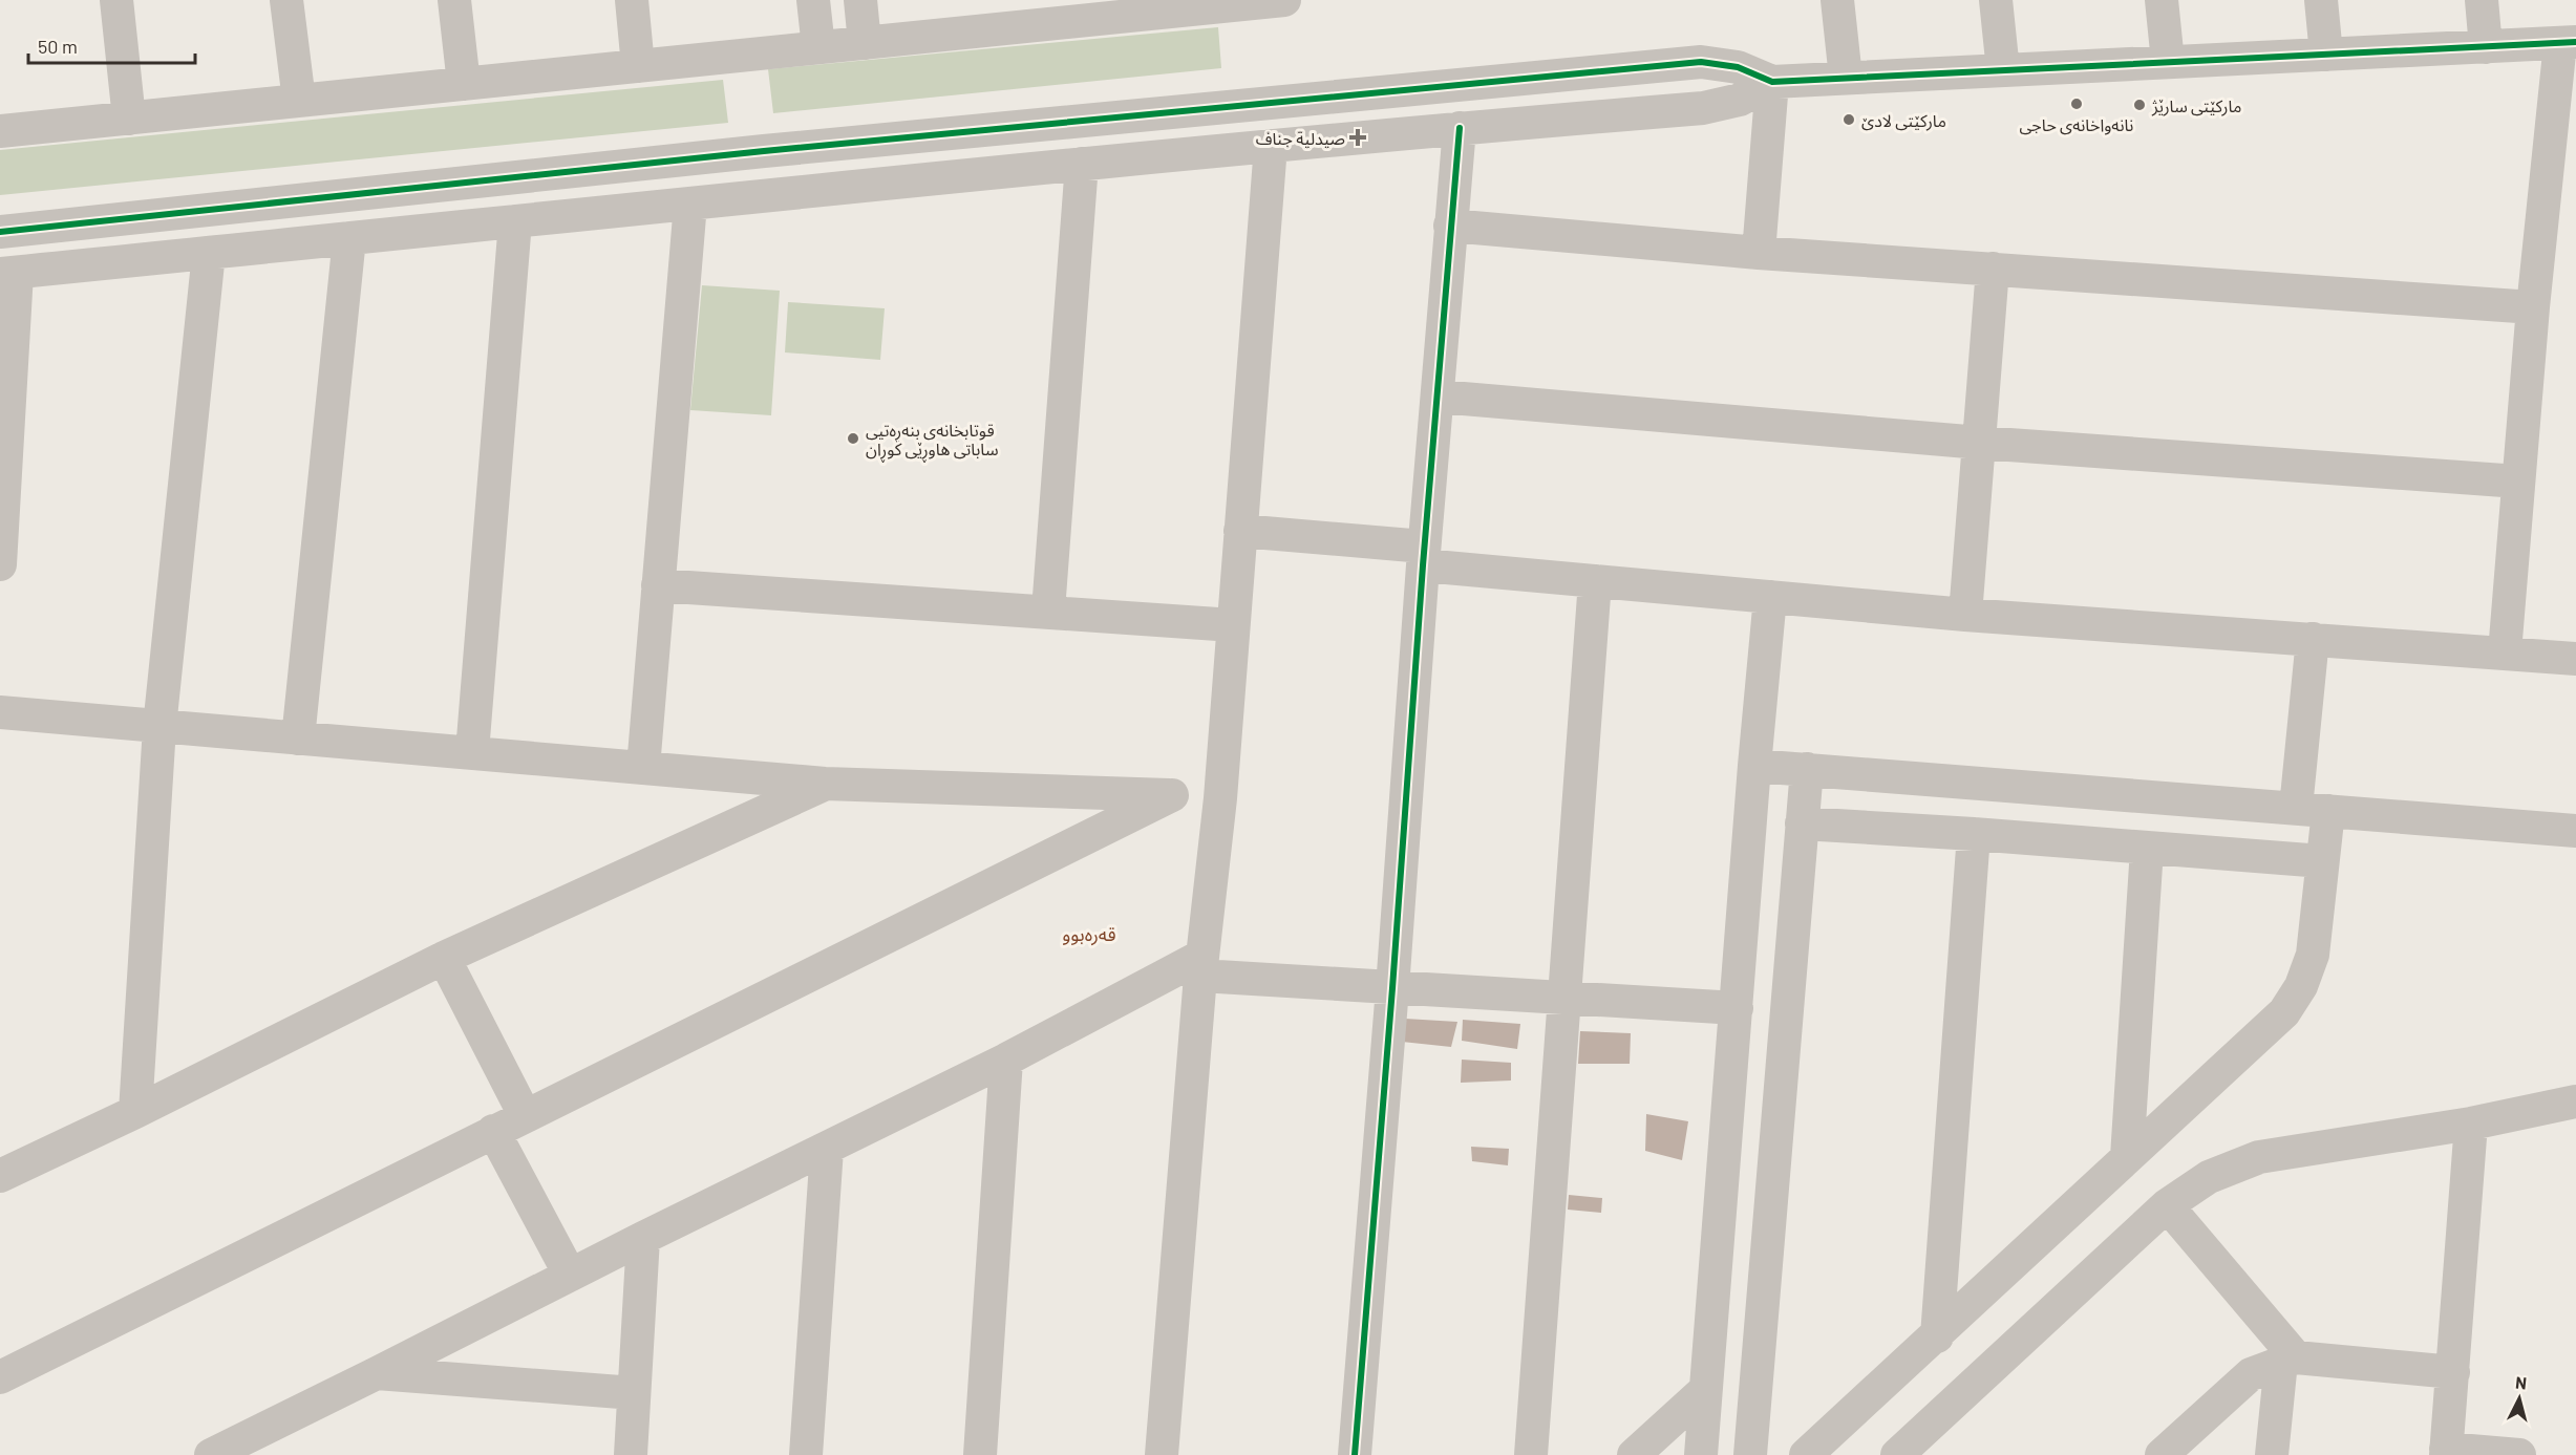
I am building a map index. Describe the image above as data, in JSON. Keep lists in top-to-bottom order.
{
  "districts": ["قەرەبوو"],
  "places": {
    "other": [
      "نانەواخانەی حاجی",
      "مارکێتی سارێژ",
      "ماركێتی لادێ",
      "قوتابخانەی بنەڕەتیی ساباتی هاوڕێی کوڕان"
    ],
    "health": ["صيدلية جناف"]
  },
  "scale_bar": "50 m",
  "north": "top"
}
